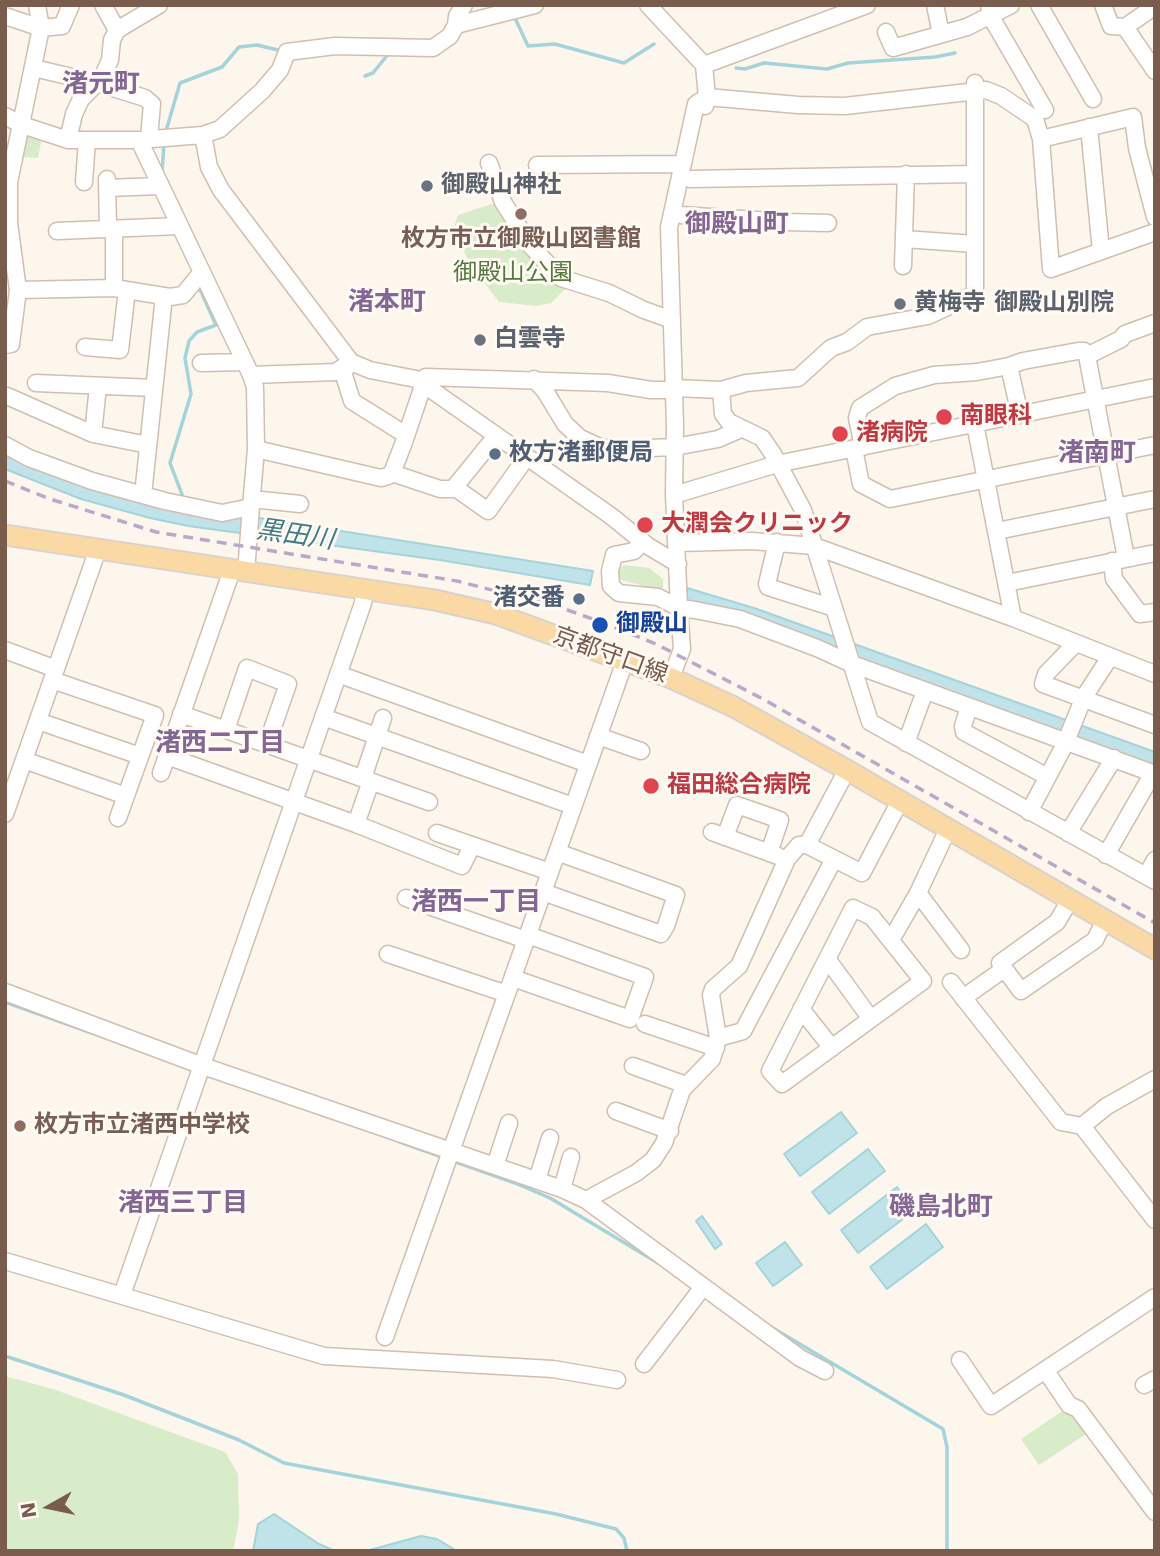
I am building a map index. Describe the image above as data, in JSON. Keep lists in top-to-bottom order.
{
  "streets": {
    "main road": ["京都守口線"]
  },
  "districts": [
    "渚元町",
    "御殿山町",
    "渚本町",
    "渚南町",
    "渚西二丁目",
    "渚西一丁目",
    "渚西三丁目",
    "磯島北町"
  ],
  "water": ["黒田川"],
  "parks": ["御殿山公園"],
  "places": [
    "御殿山神社",
    "枚方市立御殿山図書館",
    "黄梅寺 御殿山別院",
    "白雲寺",
    "南眼科",
    "渚病院",
    "枚方渚郵便局",
    "大潤会クリニック",
    "渚交番",
    "御殿山",
    "福田総合病院",
    "枚方市立渚西中学校"
  ],
  "north": "left"
}
